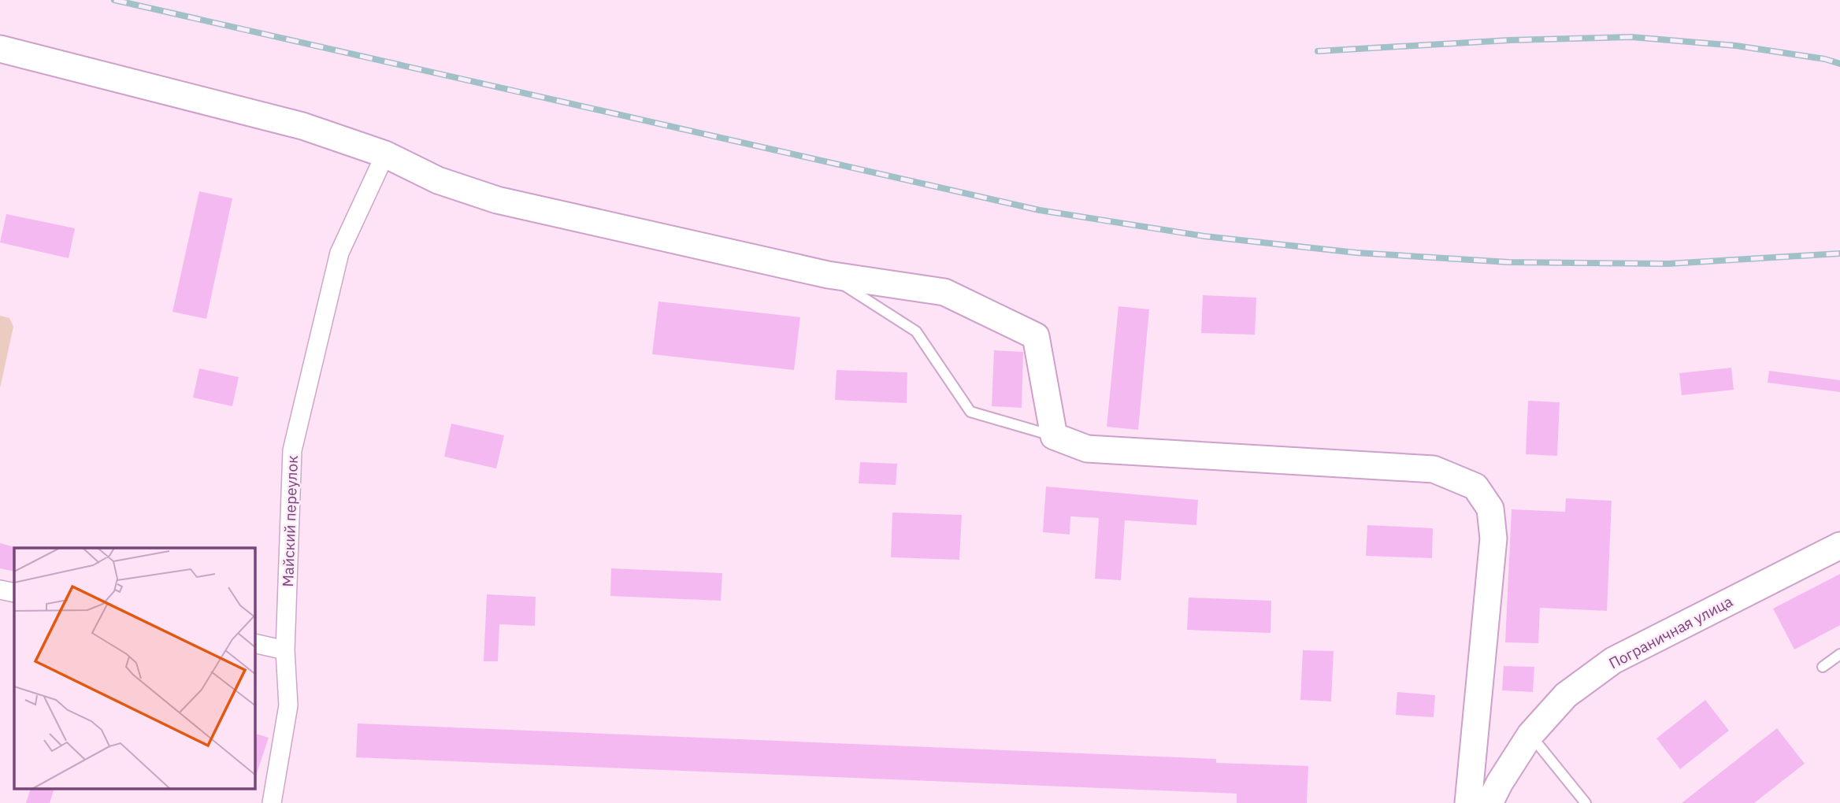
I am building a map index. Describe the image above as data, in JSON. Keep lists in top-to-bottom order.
{
  "streets": {
    "street": ["Майский переулок", "Пограничная улица"]
  }
}
